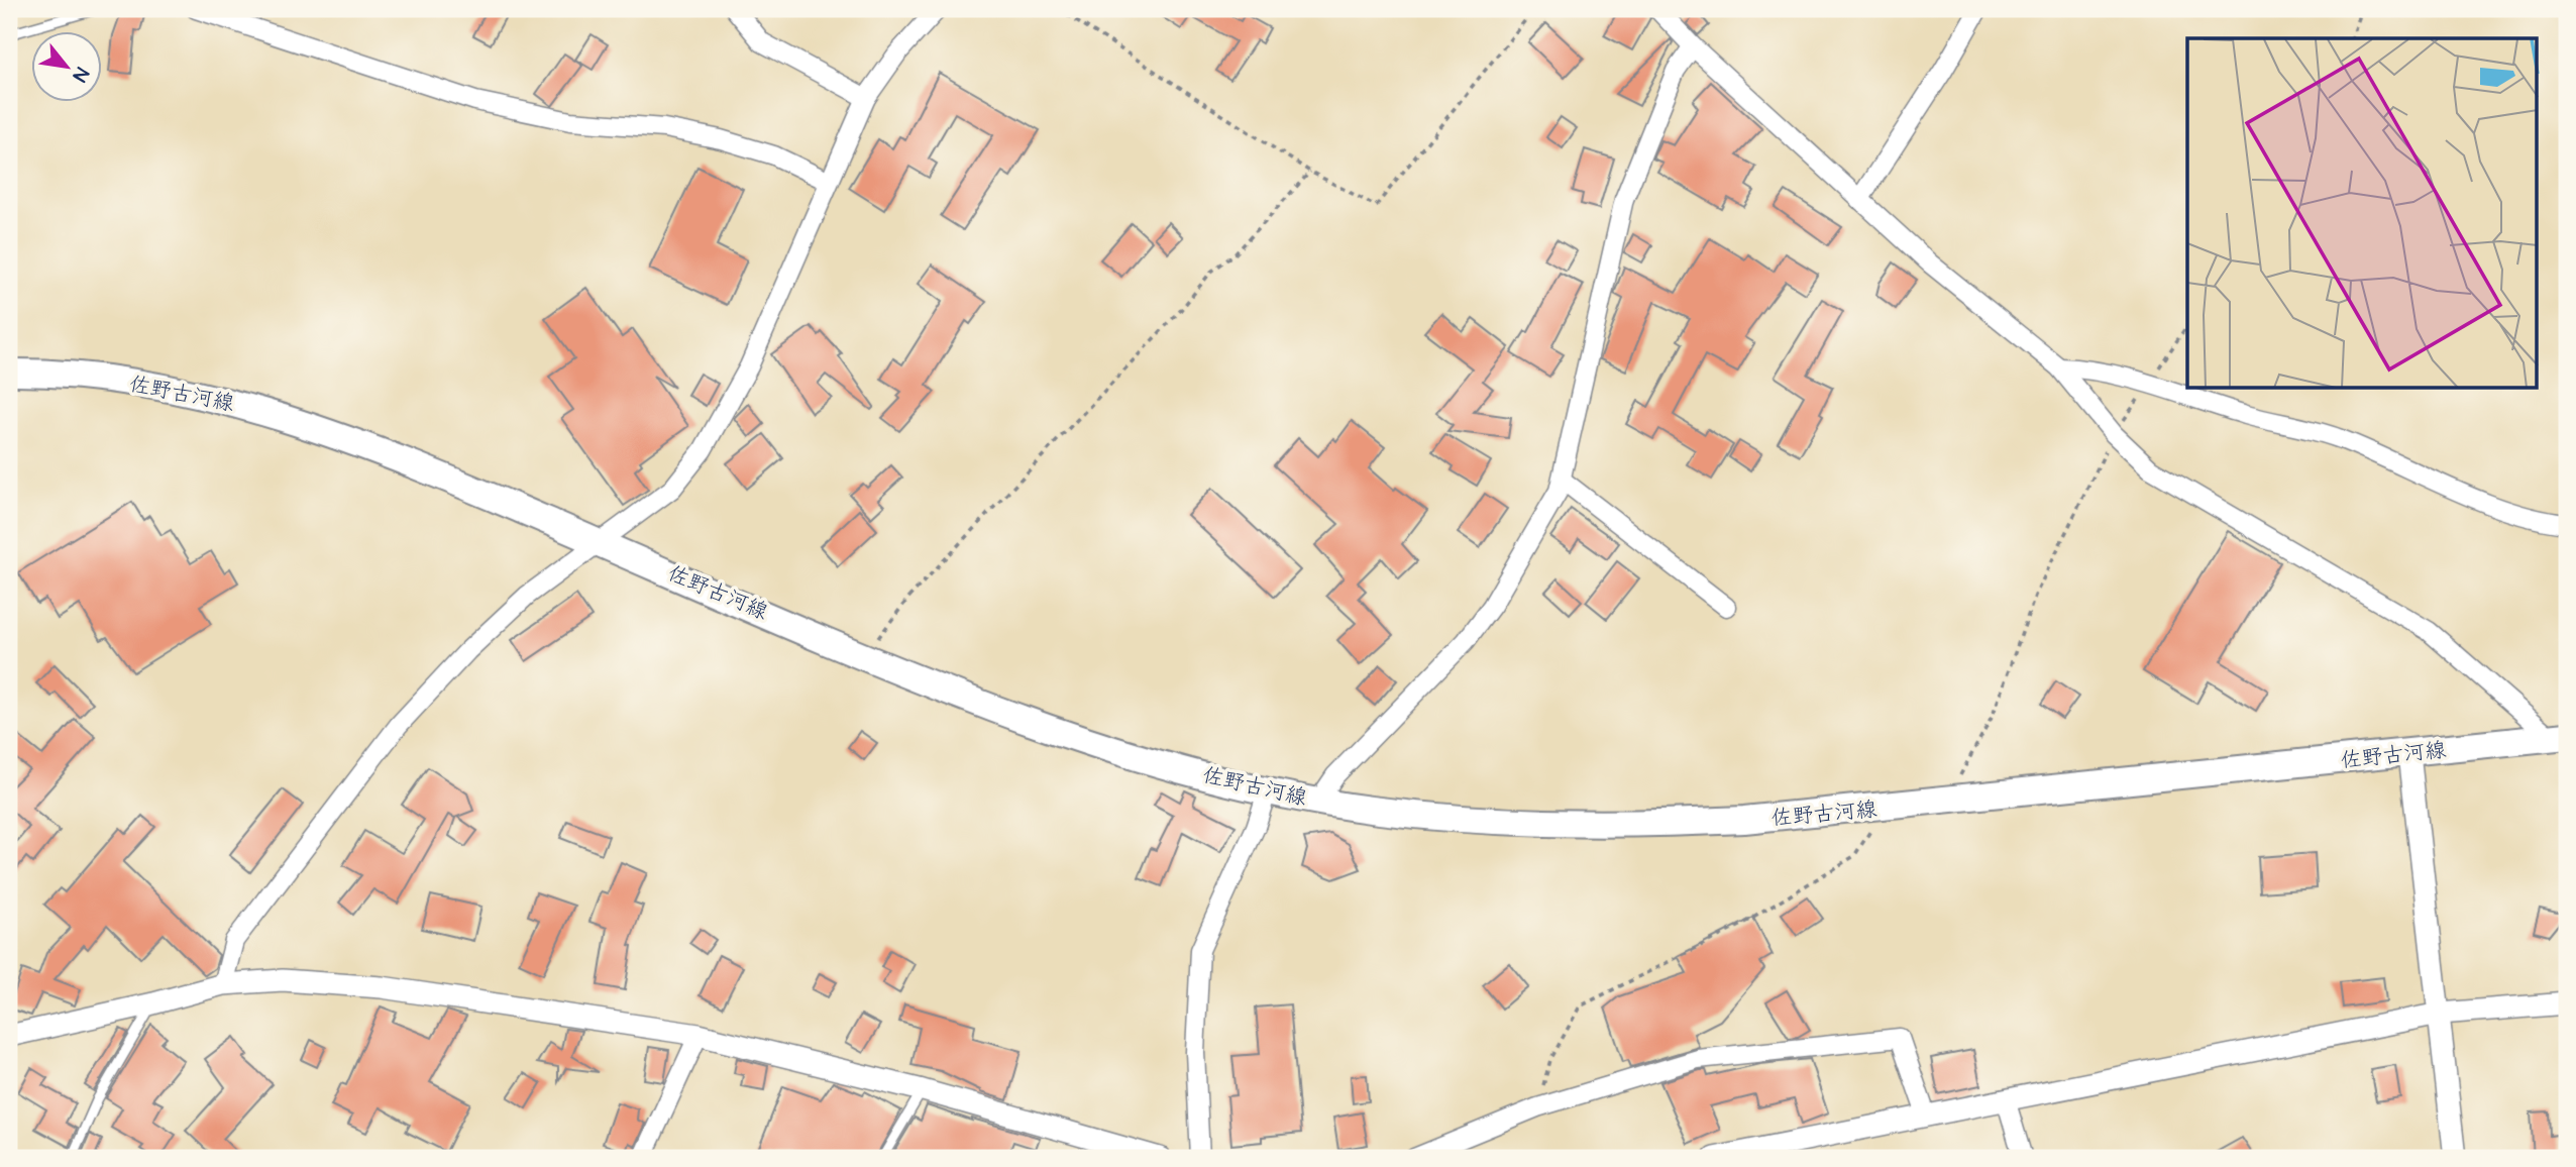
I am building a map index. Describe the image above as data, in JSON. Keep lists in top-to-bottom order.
{
  "streets": {
    "main road": ["佐野古河線"]
  },
  "north": "bottom right"
}
